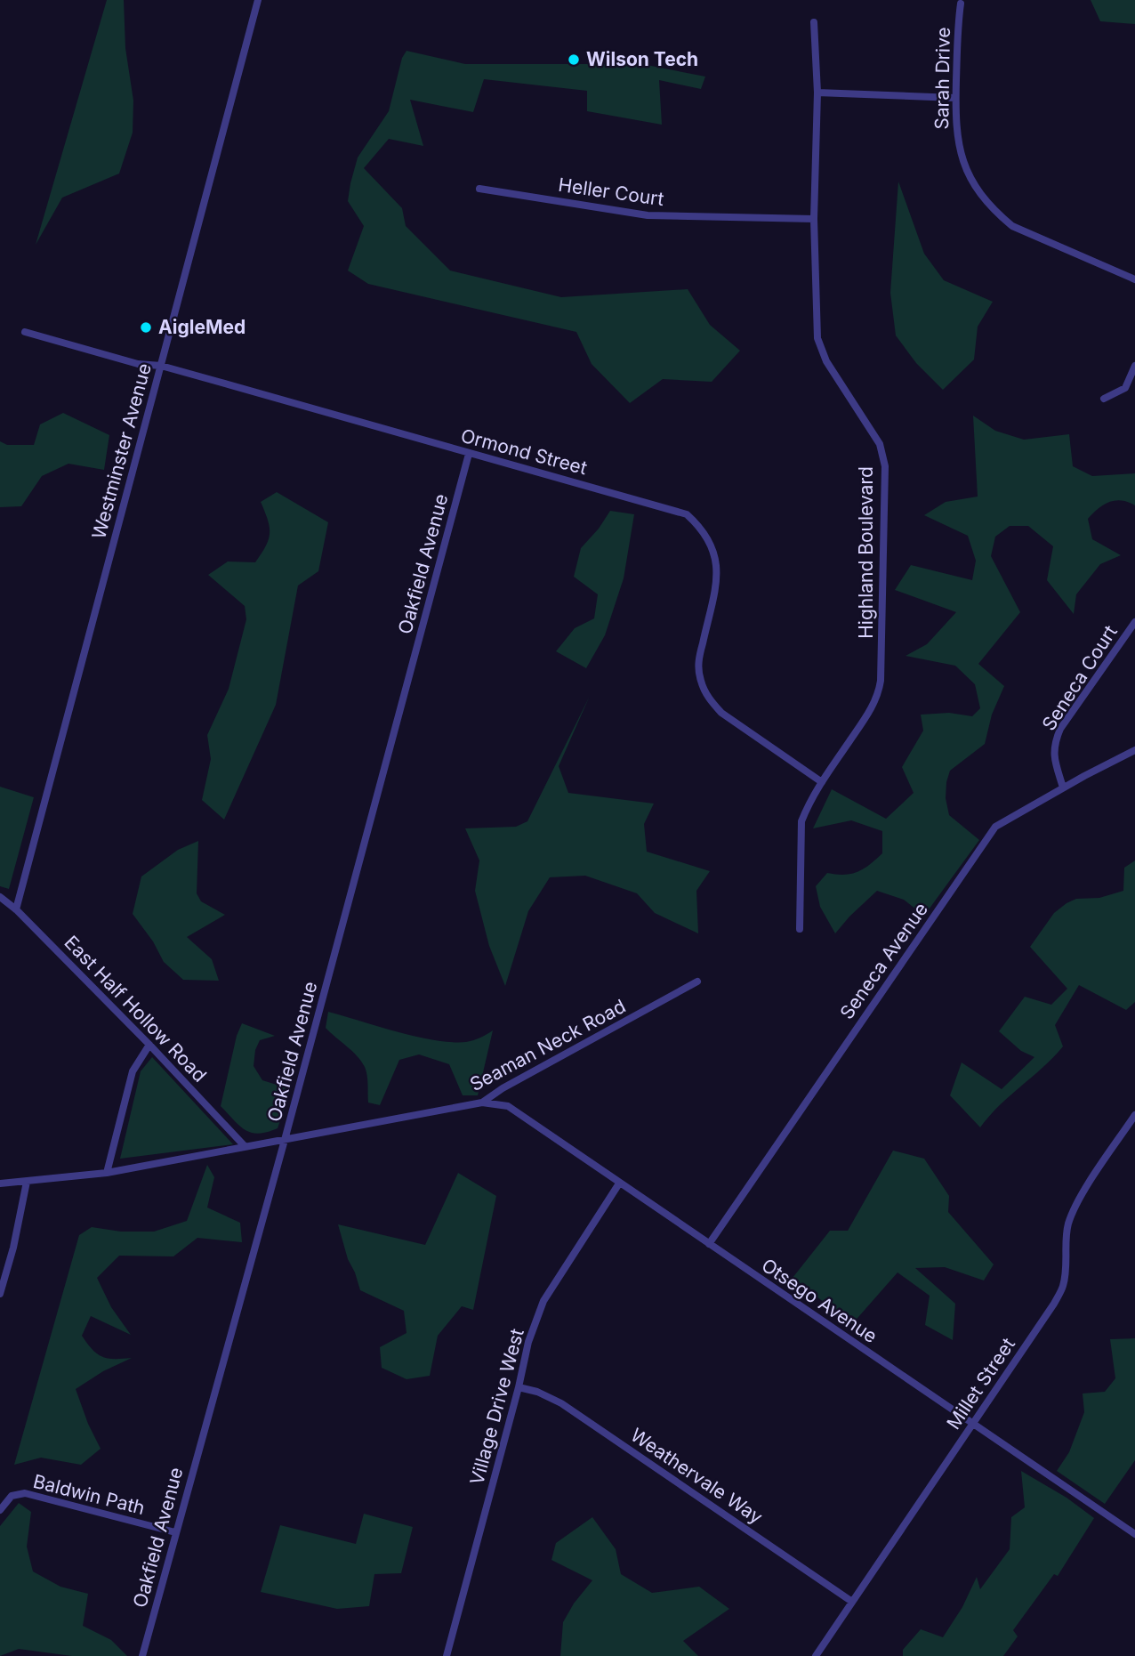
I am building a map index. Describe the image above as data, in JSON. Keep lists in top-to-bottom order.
{
  "streets": {
    "street": [
      "Sarah Drive",
      "Heller Court",
      "Westminster Avenue",
      "Ormond Street",
      "Highland Boulevard",
      "Oakfield Avenue",
      "Seneca Court",
      "Seneca Avenue",
      "East Half Hollow Road",
      "Seaman Neck Road",
      "Otsego Avenue",
      "Millet Street",
      "Village Drive West",
      "Weathervale Way",
      "Baldwin Path"
    ]
  },
  "crossings": [
    ["Heller Court", "Highland Boulevard"],
    ["Westminster Avenue", "Ormond Street"],
    ["Westminster Avenue", "East Half Hollow Road"],
    ["Ormond Street", "Highland Boulevard"],
    ["Ormond Street", "Oakfield Avenue"],
    ["Oakfield Avenue", "Seaman Neck Road"],
    ["Oakfield Avenue", "Baldwin Path"],
    ["Seneca Court", "Seneca Avenue"],
    ["Seneca Avenue", "Otsego Avenue"],
    ["East Half Hollow Road", "Seaman Neck Road"],
    ["Seaman Neck Road", "Otsego Avenue"],
    ["Otsego Avenue", "Millet Street"],
    ["Otsego Avenue", "Village Drive West"],
    ["Millet Street", "Weathervale Way"],
    ["Village Drive West", "Weathervale Way"]
  ],
  "places": ["Wilson Tech", "AigleMed"]
}
